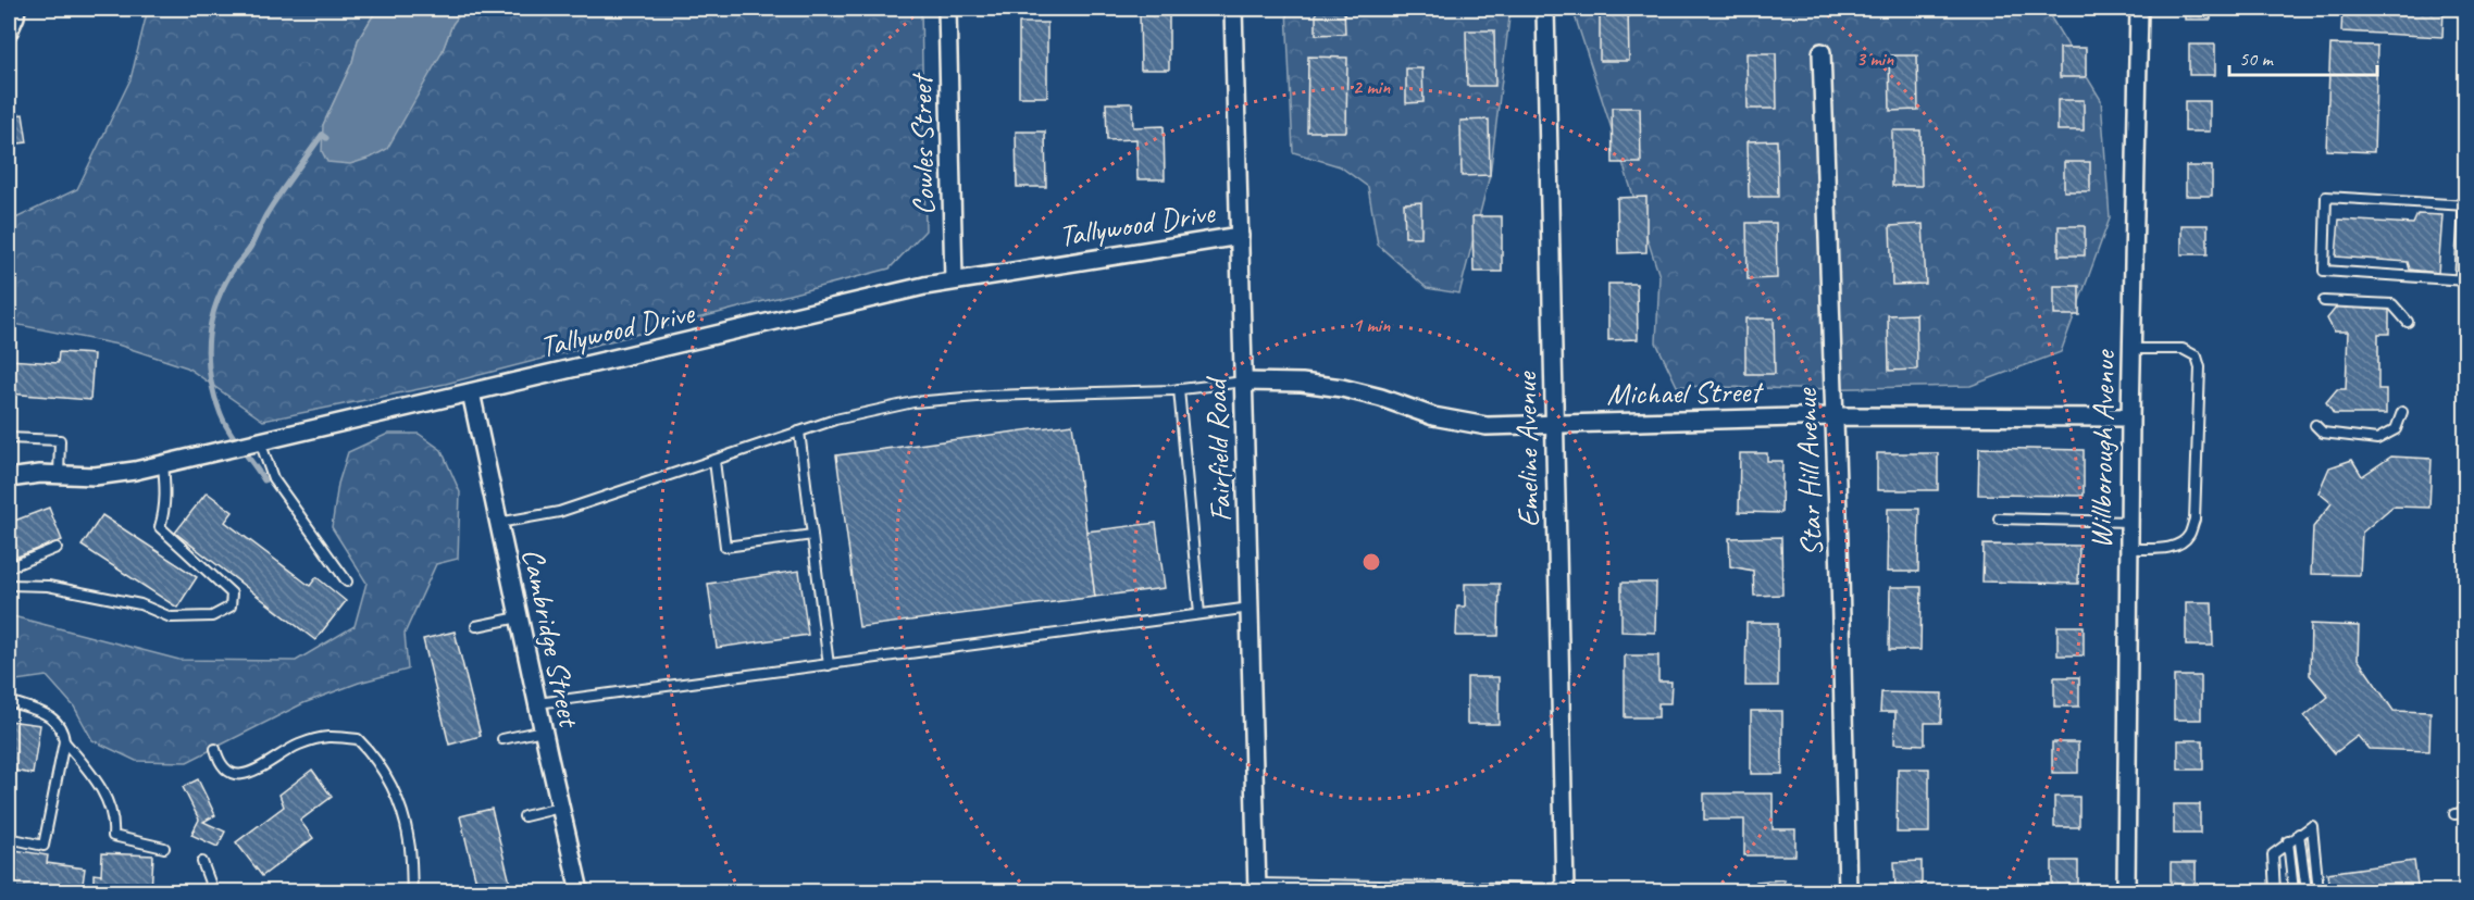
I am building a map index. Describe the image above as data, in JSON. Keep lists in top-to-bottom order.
{
  "streets": {
    "street": [
      "Cowles Street",
      "Tallywood Drive",
      "Michael Street",
      "Emeline Avenue",
      "Willborough Avenue",
      "Fairfield Road",
      "Star Hill Avenue",
      "Cambridge Street"
    ]
  },
  "crossings": [
    ["Cowles Street", "Tallywood Drive"],
    ["Tallywood Drive", "Fairfield Road"],
    ["Tallywood Drive", "Cambridge Street"],
    ["Michael Street", "Emeline Avenue"],
    ["Michael Street", "Willborough Avenue"],
    ["Michael Street", "Fairfield Road"],
    ["Michael Street", "Star Hill Avenue"]
  ],
  "scale_bar": "50 m",
  "rings": ["3 min", "2 min", "1 min"]
}
